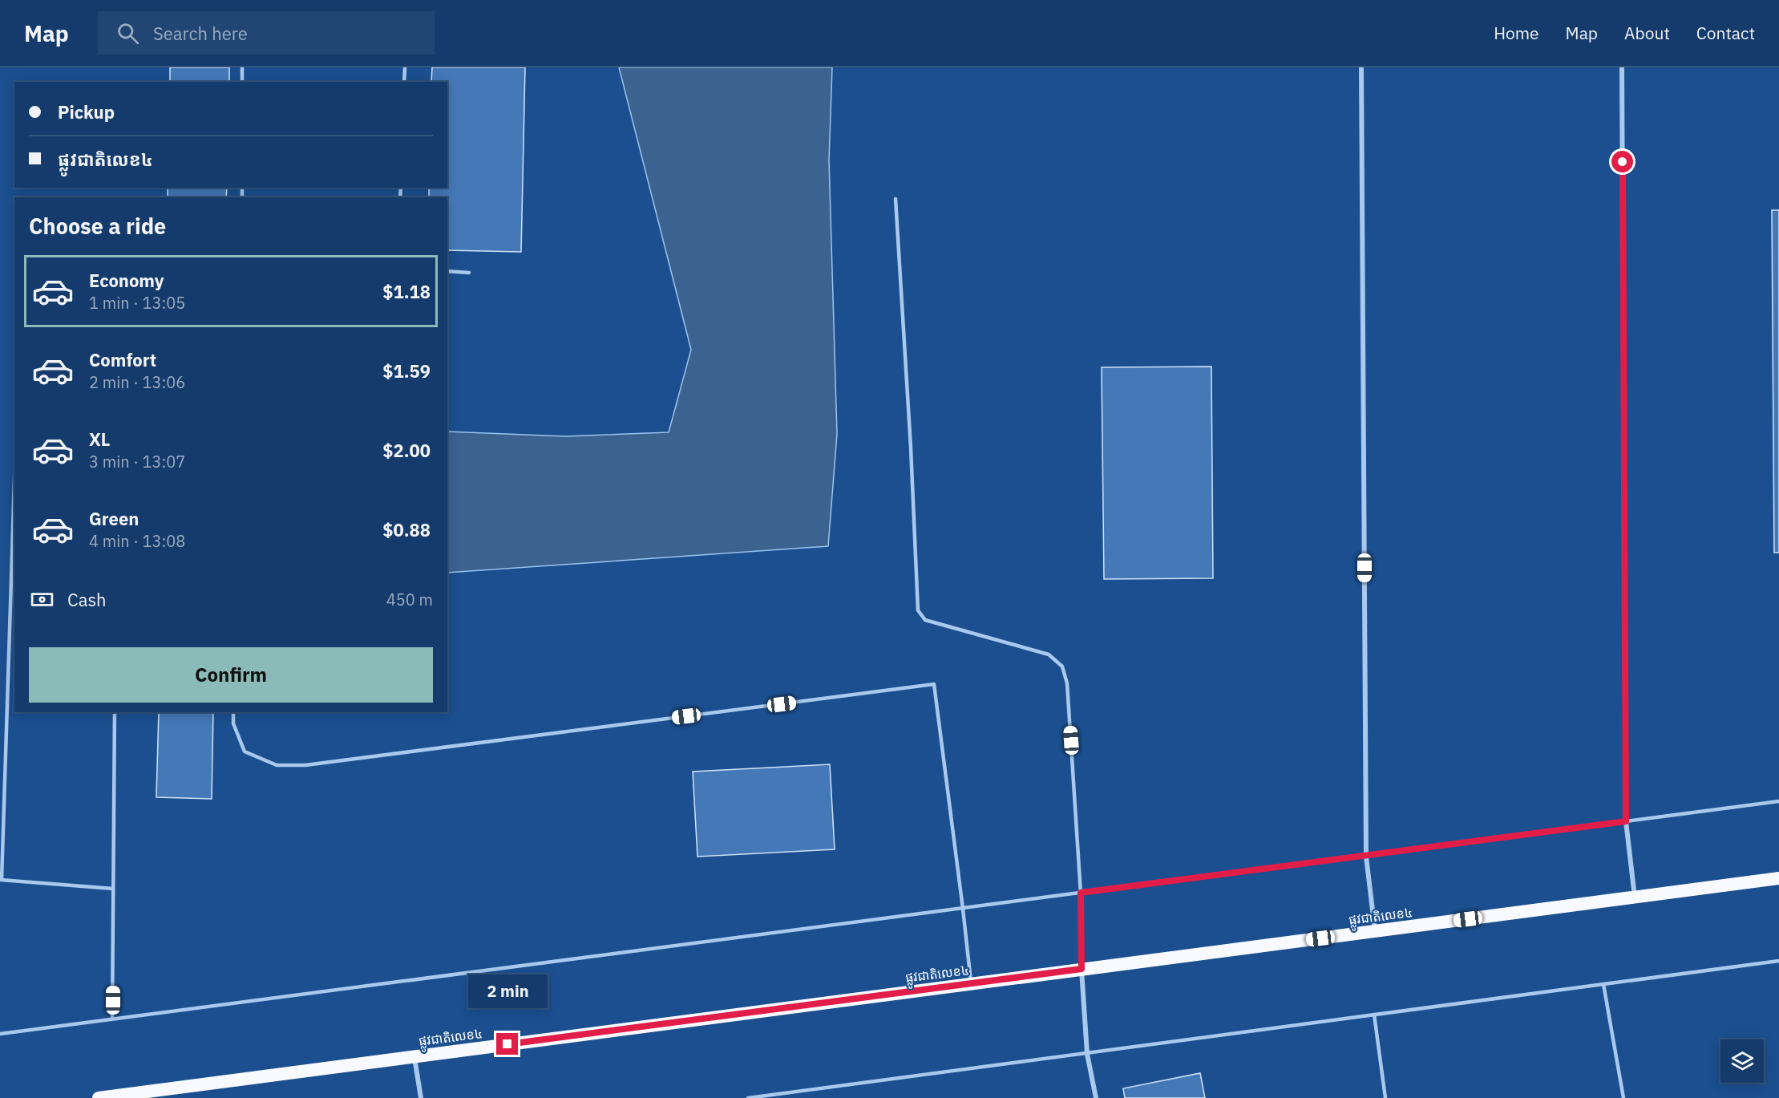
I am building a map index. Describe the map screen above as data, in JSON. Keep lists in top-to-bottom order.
{
  "streets": {
    "highway": ["ផ្លូវជាតិលេខ៤"]
  },
  "page": {
    "header": "Map",
    "search": "Search here",
    "nav": [
      "Home",
      "Map",
      "About",
      "Contact"
    ],
    "banner": ["Pickup", "ផ្លូវជាតិលេខ៤"],
    "heading": "Choose a ride",
    "list": [
      {
        "name": "Economy",
        "note": "1 min · 13:05",
        "value": "$1.18"
      },
      {
        "name": "Comfort",
        "note": "2 min · 13:06",
        "value": "$1.59"
      },
      {
        "name": "XL",
        "note": "3 min · 13:07",
        "value": "$2.00"
      },
      {
        "name": "Green",
        "note": "4 min · 13:08",
        "value": "$0.88"
      }
    ],
    "pay": ["Cash", "450 m"],
    "buttons": "Confirm",
    "bubble": "2 min"
  }
}
